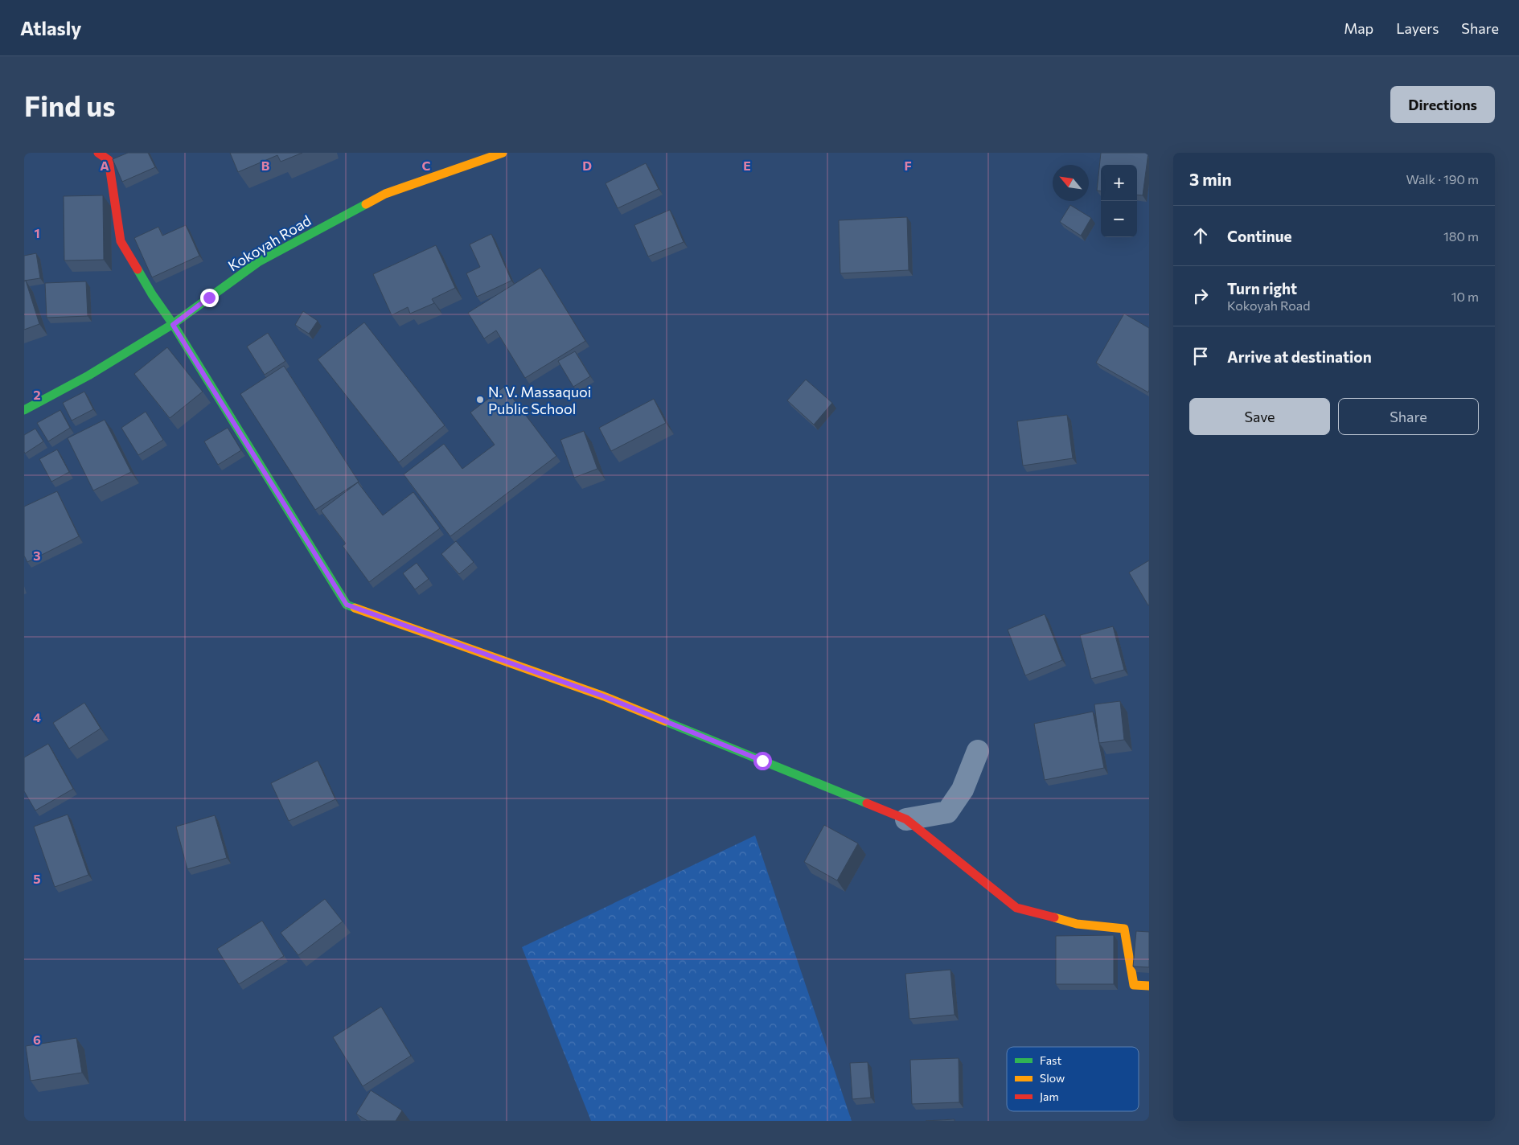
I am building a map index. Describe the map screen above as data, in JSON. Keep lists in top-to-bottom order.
{
  "streets": {
    "street": ["Kokoyah Road"]
  },
  "places": ["N. V. Massaquoi Public School"],
  "legend": ["Fast", "Slow", "Jam"],
  "north": "top left",
  "page": {
    "header": "Atlasly",
    "nav": ["Map", "Layers", "Share"],
    "buttons": [
      "Directions",
      ["Save", "Share"]
    ],
    "title": "Find us",
    "heading": ["3 min", "Walk · 190 m"],
    "map_buttons": ["+", "−"],
    "list": [
      ["Continue", "180 m"],
      ["Turn right", "Kokoyah Road", "10 m"],
      "Arrive at destination"
    ]
  },
  "grid": {
    "columns": [
      "A",
      "B",
      "C",
      "D",
      "E",
      "F"
    ],
    "rows": [
      "1",
      "2",
      "3",
      "4",
      "5",
      "6"
    ]
  }
}
